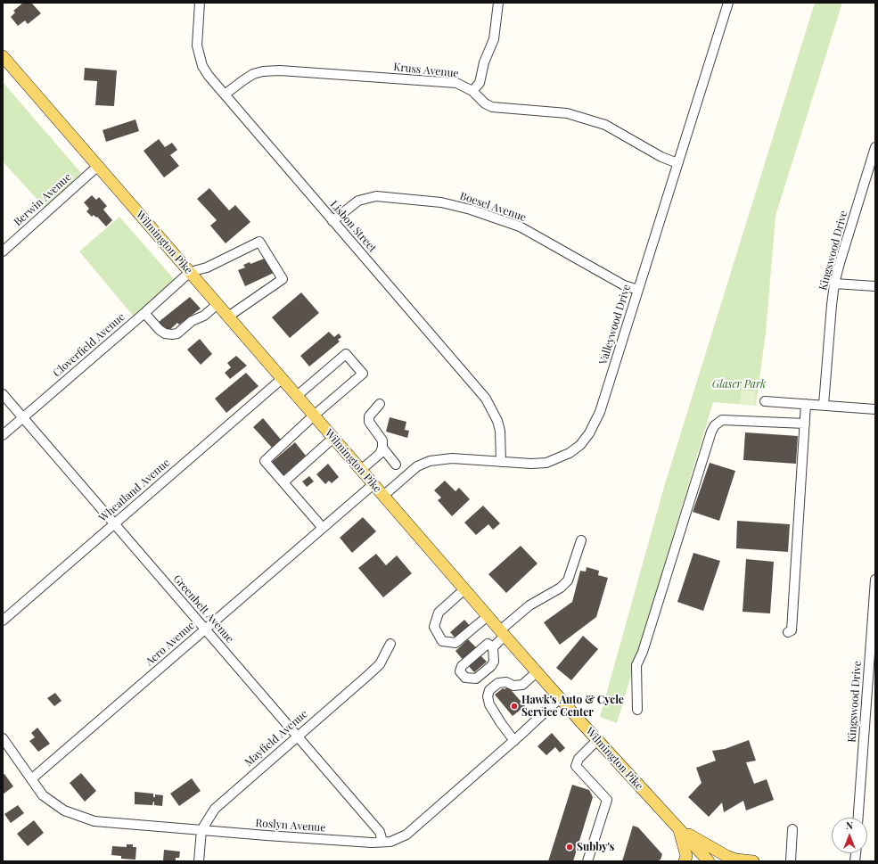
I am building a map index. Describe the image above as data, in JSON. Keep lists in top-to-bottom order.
{
  "streets": {
    "main road": ["Wilmington Pike"],
    "street": [
      "Kruss Avenue",
      "Berwin Avenue",
      "Boesel Avenue",
      "Lisbon Street",
      "Kingswood Drive",
      "Valleywood Drive",
      "Cloverfield Avenue",
      "Wheatland Avenue",
      "Greenbelt Avenue",
      "Aero Avenue",
      "Mayfield Avenue",
      "Roslyn Avenue"
    ]
  },
  "crossings": [
    ["Kruss Avenue", "Lisbon Street"],
    ["Kruss Avenue", "Valleywood Drive"],
    ["Berwin Avenue", "Wilmington Pike"],
    ["Boesel Avenue", "Lisbon Street"],
    ["Boesel Avenue", "Valleywood Drive"],
    ["Lisbon Street", "Valleywood Drive"],
    ["Wilmington Pike", "Valleywood Drive"],
    ["Wilmington Pike", "Cloverfield Avenue"],
    ["Wilmington Pike", "Wheatland Avenue"],
    ["Wilmington Pike", "Aero Avenue"],
    ["Wilmington Pike", "Roslyn Avenue"],
    ["Cloverfield Avenue", "Greenbelt Avenue"],
    ["Wheatland Avenue", "Greenbelt Avenue"],
    ["Greenbelt Avenue", "Aero Avenue"],
    ["Greenbelt Avenue", "Mayfield Avenue"],
    ["Greenbelt Avenue", "Roslyn Avenue"],
    ["Aero Avenue", "Roslyn Avenue"],
    ["Mayfield Avenue", "Roslyn Avenue"]
  ],
  "parks": ["Glaser Park"],
  "places": ["Hawk's Auto & Cycle Service Center", "Subby's"],
  "north": "top"
}
